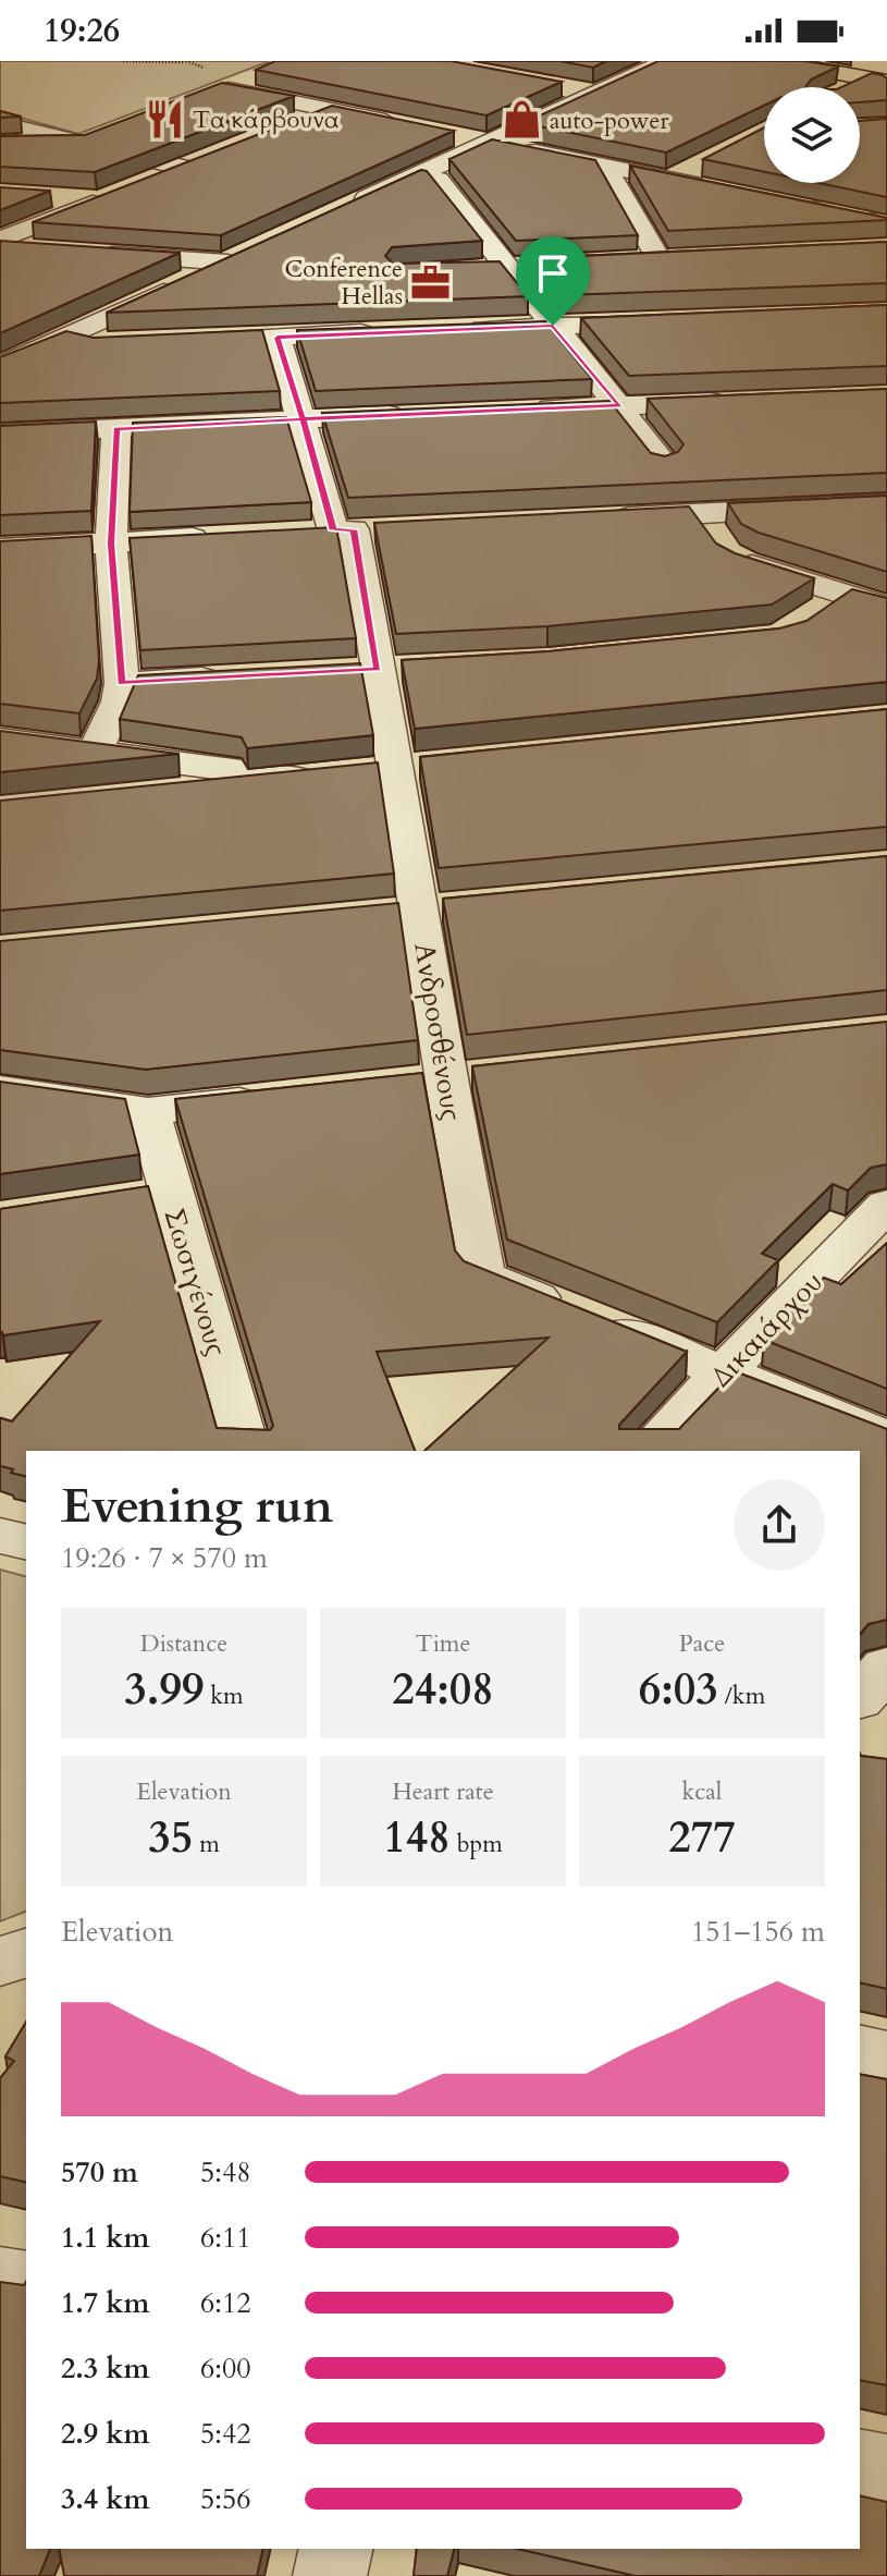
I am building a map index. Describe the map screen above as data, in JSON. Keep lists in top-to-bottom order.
{
  "streets": {
    "street": ["Ανδροσθένους", "Σωσιγένους", "Δικαιάρχου"]
  },
  "crossings": [
    ["Ανδροσθένους", "Δικαιάρχου"]
  ],
  "places": {
    "restaurant": ["Τα κάρβουνα"],
    "shop": ["auto-power"],
    "office": ["Conference Hellas"]
  },
  "page": {
    "status": "19:26",
    "heading": ["Evening run", "19:26 · 7 × 570 m"],
    "stats": [
      ["Distance", "3.99 km"],
      ["Time", "24:08"],
      ["Pace", "6:03 /km"],
      ["Elevation", "35 m"],
      ["Heart rate", "148 bpm"],
      ["kcal", "277"]
    ],
    "chart": ["Elevation", "151–156 m"],
    "list": [
      {
        "name": "570 m",
        "note": "5:48"
      },
      {
        "name": "1.1 km",
        "note": "6:11"
      },
      {
        "name": "1.7 km",
        "note": "6:12"
      },
      {
        "name": "2.3 km",
        "note": "6:00"
      },
      {
        "name": "2.9 km",
        "note": "5:42"
      },
      {
        "name": "3.4 km",
        "note": "5:56"
      }
    ]
  }
}
